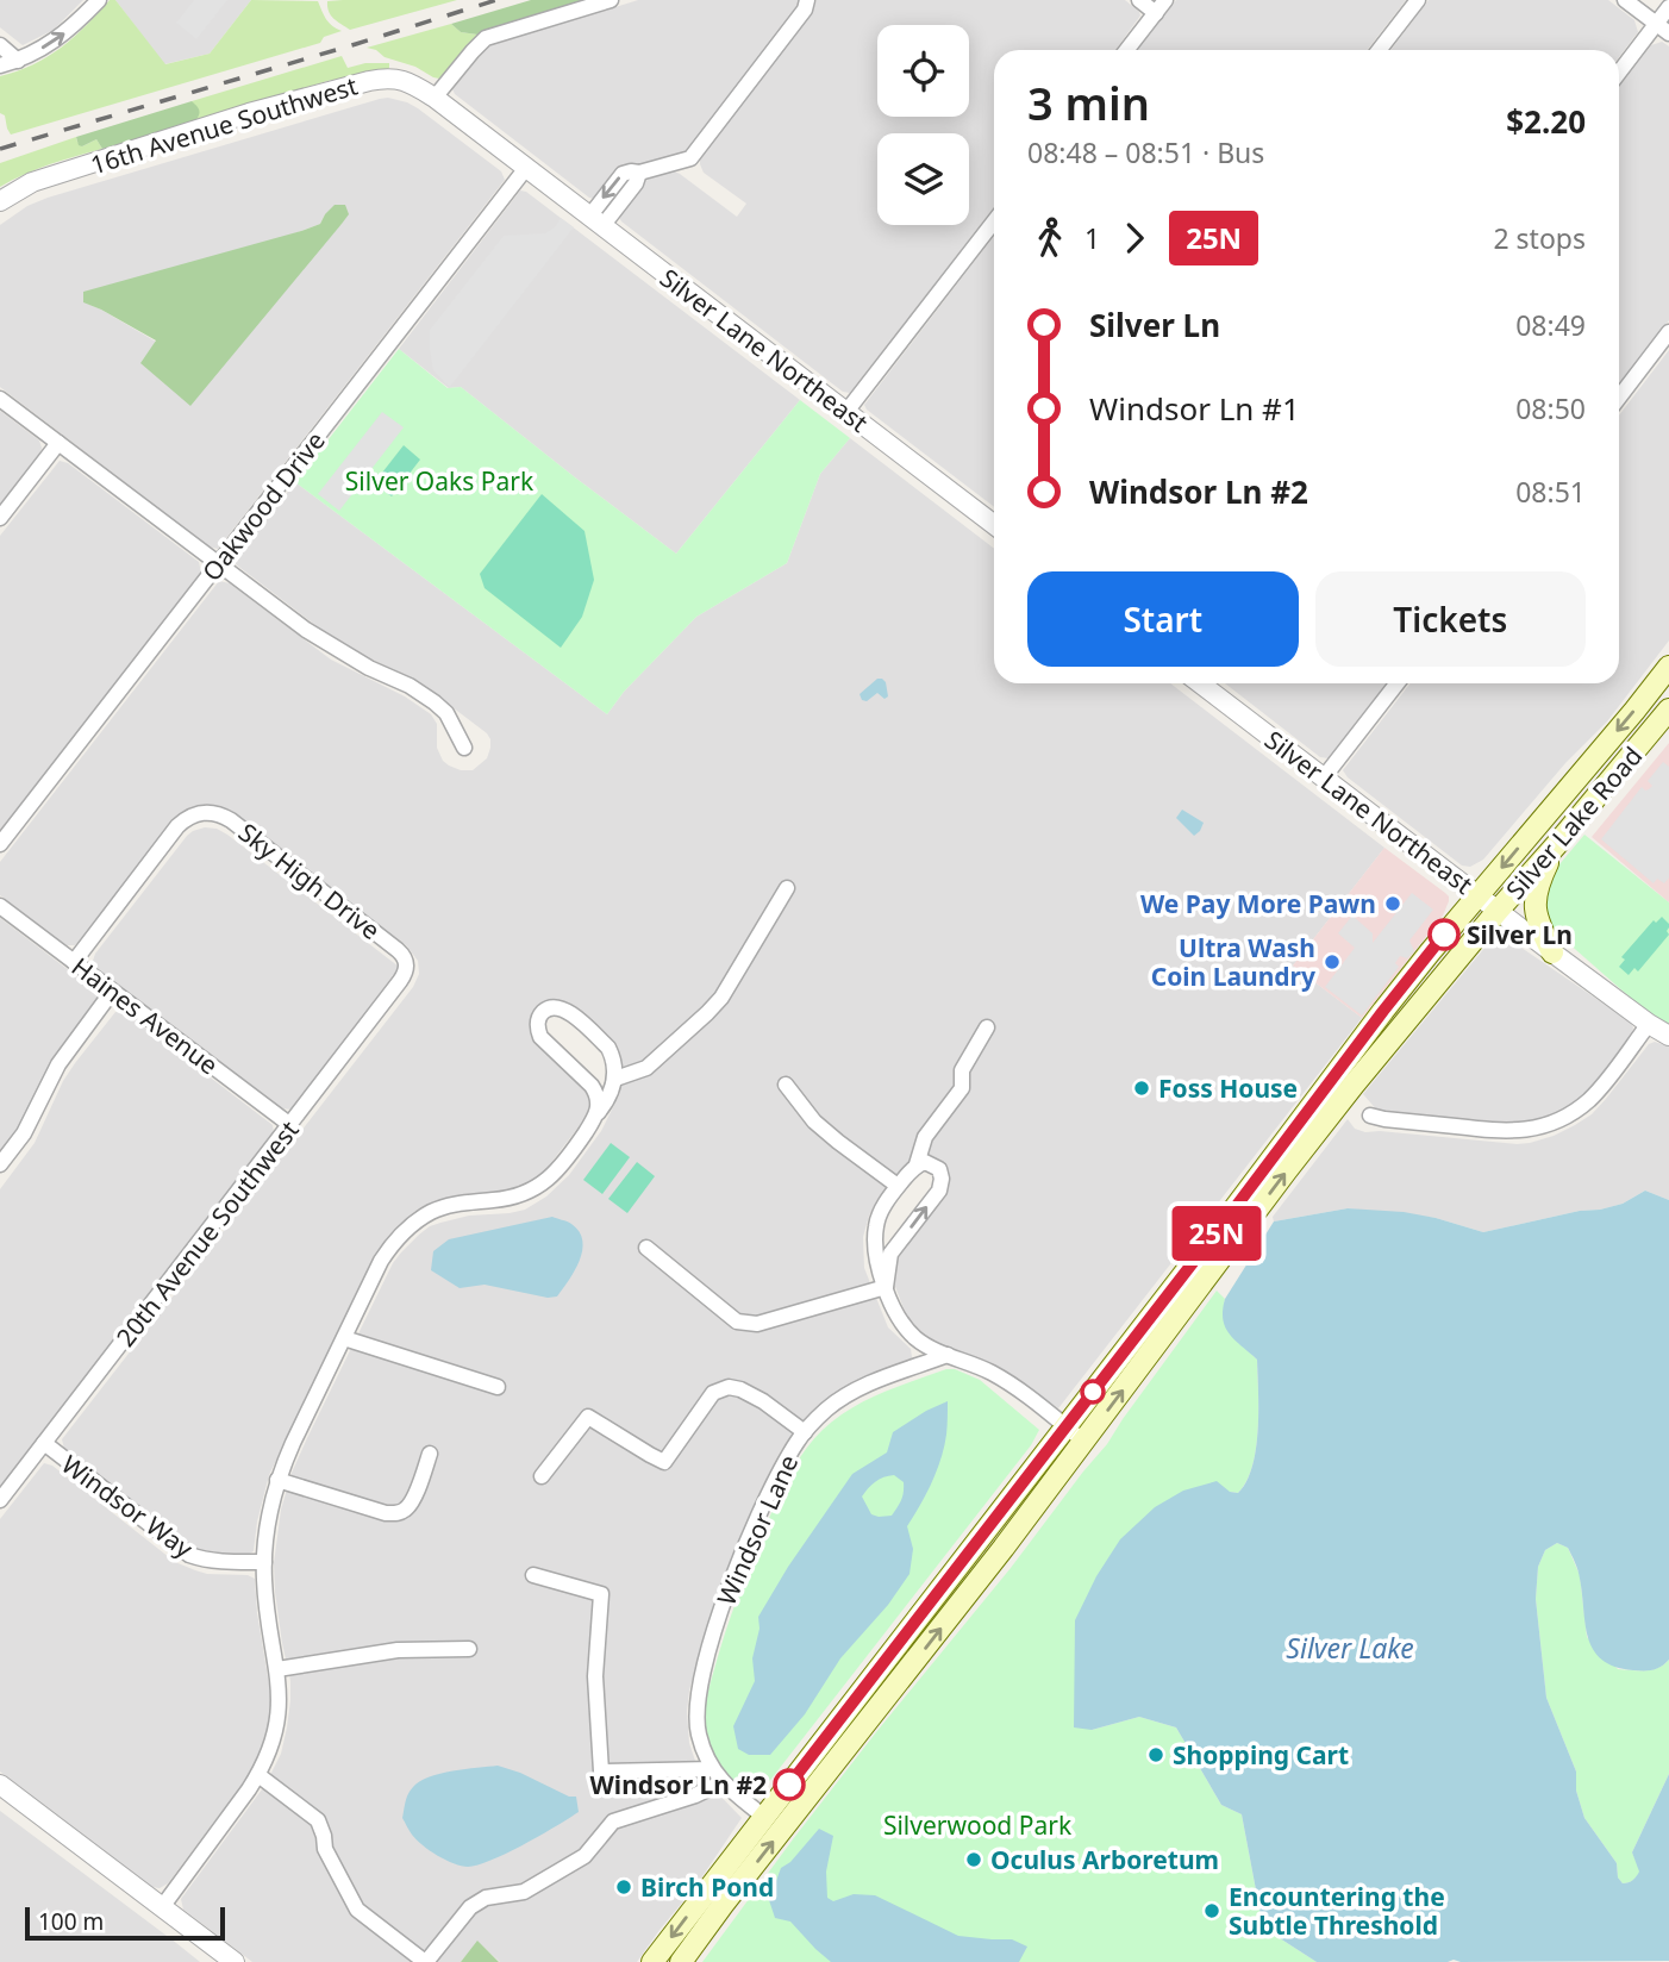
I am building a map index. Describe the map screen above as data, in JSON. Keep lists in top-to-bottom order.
{
  "streets": {
    "main road": ["Silver Lake Road"],
    "street": [
      "16th Avenue Southwest",
      "Silver Lane Northeast",
      "Oakwood Drive",
      "Sky High Drive",
      "Haines Avenue",
      "20th Avenue Southwest",
      "Windsor Way",
      "Windsor Lane"
    ]
  },
  "crossings": [
    ["16th Avenue Southwest", "Silver Lane Northeast"],
    ["16th Avenue Southwest", "Oakwood Drive"],
    ["Silver Lane Northeast", "Oakwood Drive"],
    ["Silver Lane Northeast", "Silver Lake Road"],
    ["Sky High Drive", "Haines Avenue"],
    ["Sky High Drive", "20th Avenue Southwest"],
    ["Haines Avenue", "20th Avenue Southwest"],
    ["20th Avenue Southwest", "Windsor Way"]
  ],
  "water": ["Silver Lake"],
  "parks": ["Silver Oaks Park", "Silverwood Park"],
  "places": [
    "We Pay More Pawn",
    "Silver Ln",
    "Ultra Wash Coin Laundry",
    "Foss House",
    "Shopping Cart",
    "Windsor Ln #2",
    "Oculus Arboretum",
    "Birch Pond",
    "Encountering the Subtle Threshold"
  ],
  "lines": ["bus line 25N"],
  "scale_bar": "100 m",
  "page": {
    "on_map": "25N",
    "heading": ["3 min", "08:48 – 08:51 · Bus", "$2.20"],
    "legs": ["1", "25N", "2 stops"],
    "list": [
      {
        "name": "Silver Ln",
        "value": "08:49"
      },
      {
        "name": "Windsor Ln #1",
        "value": "08:50"
      },
      {
        "name": "Windsor Ln #2",
        "value": "08:51"
      }
    ],
    "buttons": ["Start", "Tickets"],
    "scale": "100 m"
  }
}
